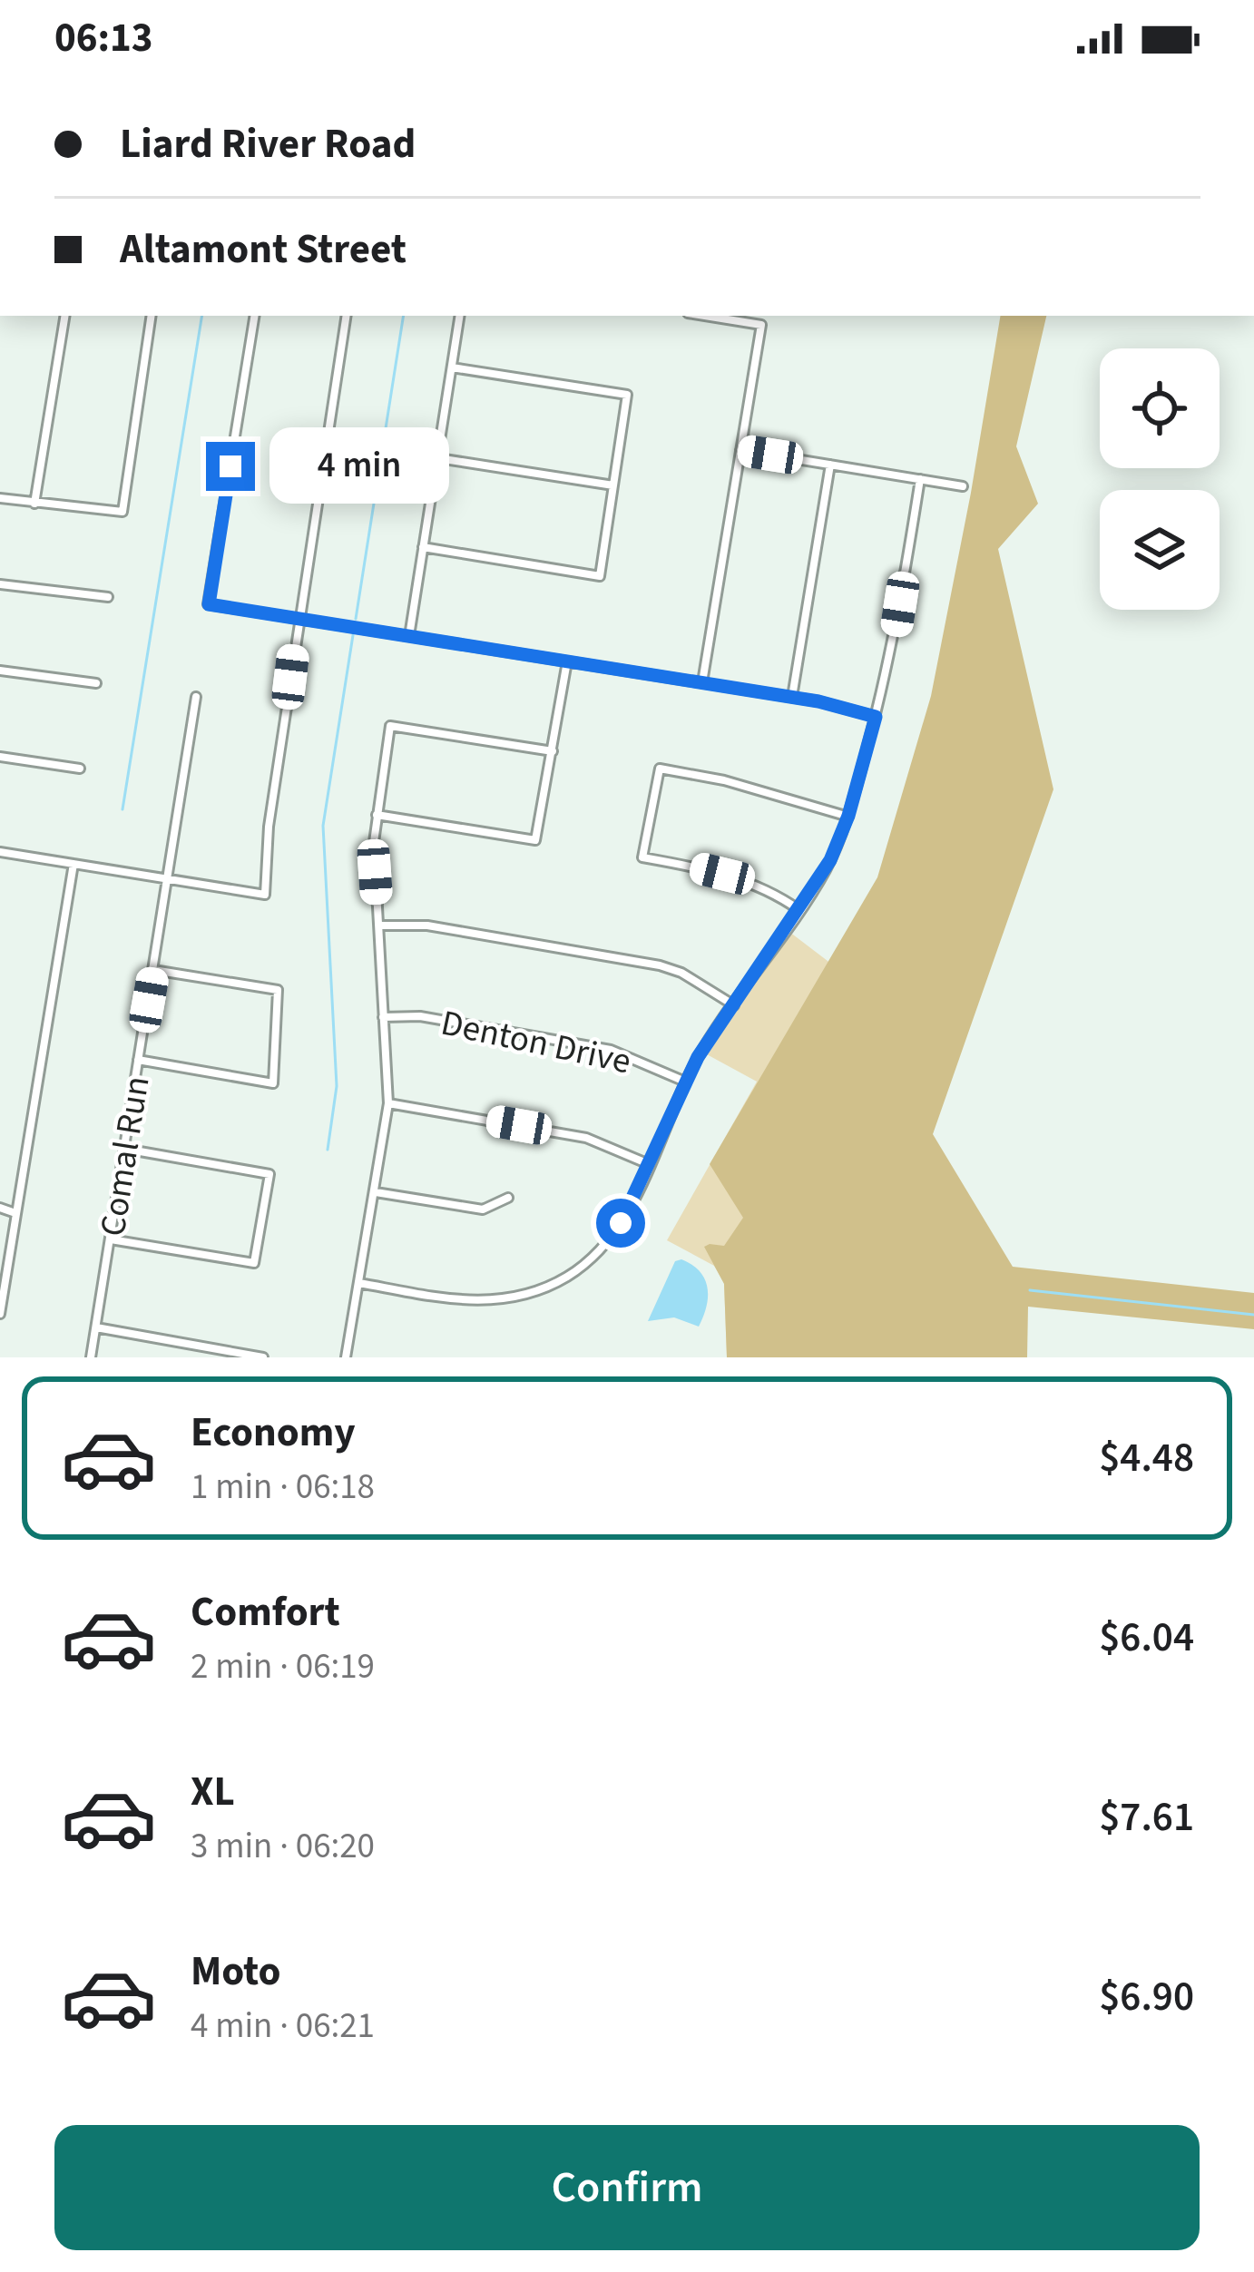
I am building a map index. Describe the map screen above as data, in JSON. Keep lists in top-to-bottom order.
{
  "streets": {
    "street": ["Denton Drive", "Comal Run"]
  },
  "page": {
    "status": "06:13",
    "banner": ["Liard River Road", "Altamont Street"],
    "bubble": "4 min",
    "list": [
      {
        "name": "Economy",
        "note": "1 min · 06:18",
        "value": "$4.48"
      },
      {
        "name": "Comfort",
        "note": "2 min · 06:19",
        "value": "$6.04"
      },
      {
        "name": "XL",
        "note": "3 min · 06:20",
        "value": "$7.61"
      },
      {
        "name": "Moto",
        "note": "4 min · 06:21",
        "value": "$6.90"
      }
    ],
    "buttons": "Confirm"
  }
}
